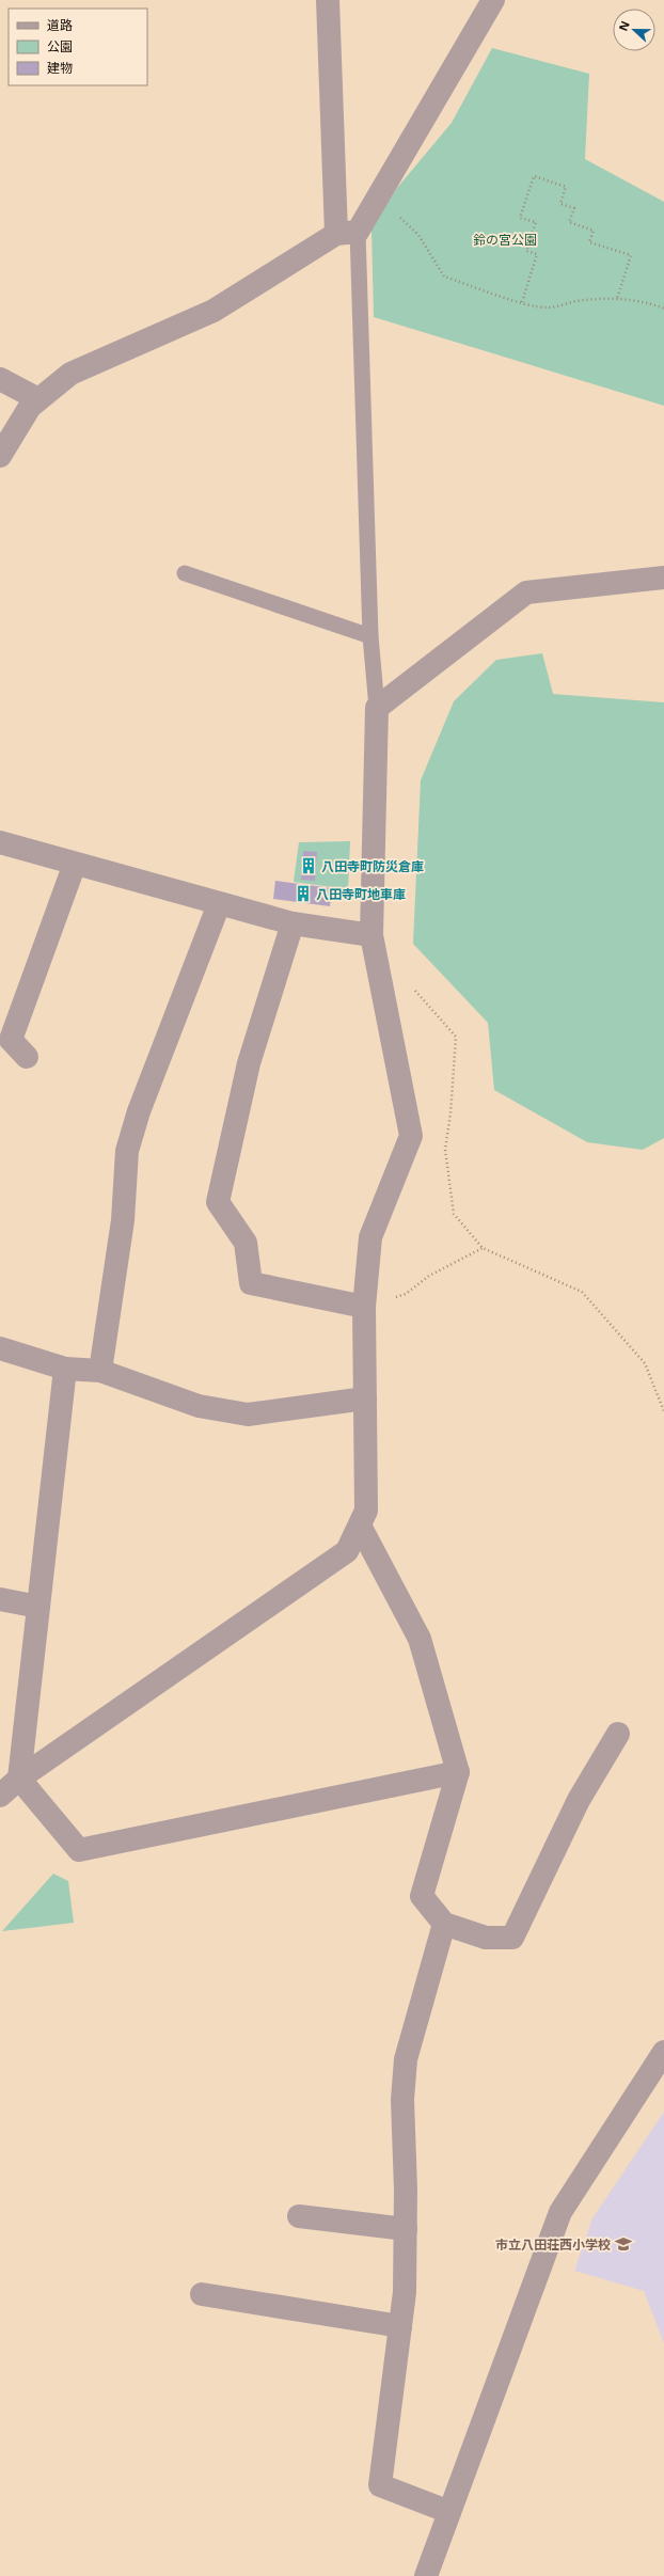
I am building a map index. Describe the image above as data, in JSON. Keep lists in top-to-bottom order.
{
  "parks": ["鈴の宮公園"],
  "places": {
    "building": ["八田寺町防災倉庫", "八田寺町地車庫"],
    "school or university": ["市立八田荘西小学校"]
  },
  "legend": ["道路", "公園", "建物"],
  "north": "left"
}
